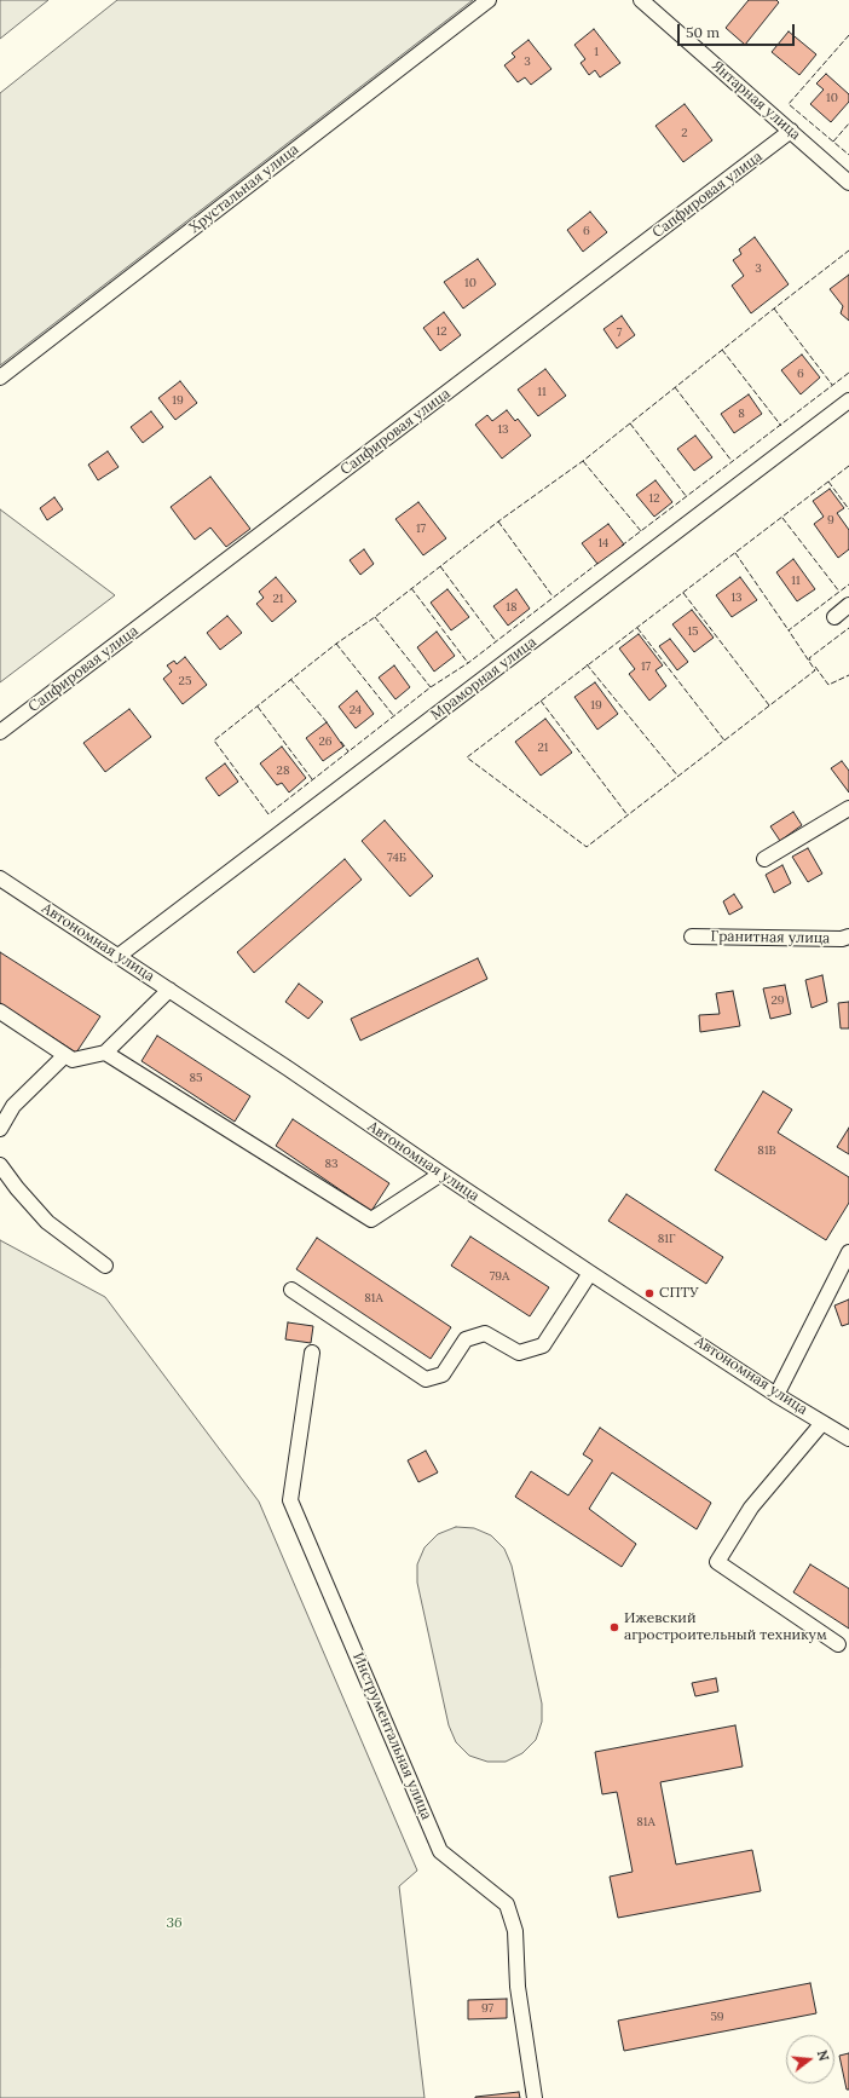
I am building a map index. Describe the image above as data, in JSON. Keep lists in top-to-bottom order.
{
  "streets": {
    "street": [
      "Янтарная улица",
      "Хрустальная улица",
      "Сапфировая улица",
      "Мраморная улица",
      "Гранитная улица",
      "Автономная улица",
      "Инструментальная улица"
    ]
  },
  "crossings": [
    ["Янтарная улица", "Сапфировая улица"],
    ["Мраморная улица", "Автономная улица"]
  ],
  "parks": ["36"],
  "places": ["СПТУ", "Ижевский агростроительный техникум"],
  "house_numbers": [
    "1",
    "3",
    "10",
    "2",
    "6",
    "3",
    "10",
    "12",
    "7",
    "6",
    "11",
    "19",
    "8",
    "13",
    "12",
    "9",
    "17",
    "14",
    "11",
    "13",
    "21",
    "18",
    "15",
    "17",
    "25",
    "19",
    "24",
    "26",
    "21",
    "28",
    "74Б",
    "29",
    "85",
    "81В",
    "83",
    "81Г",
    "79А",
    "81А",
    "81А",
    "97",
    "59"
  ],
  "scale_bar": "50 m",
  "north": "right"
}
